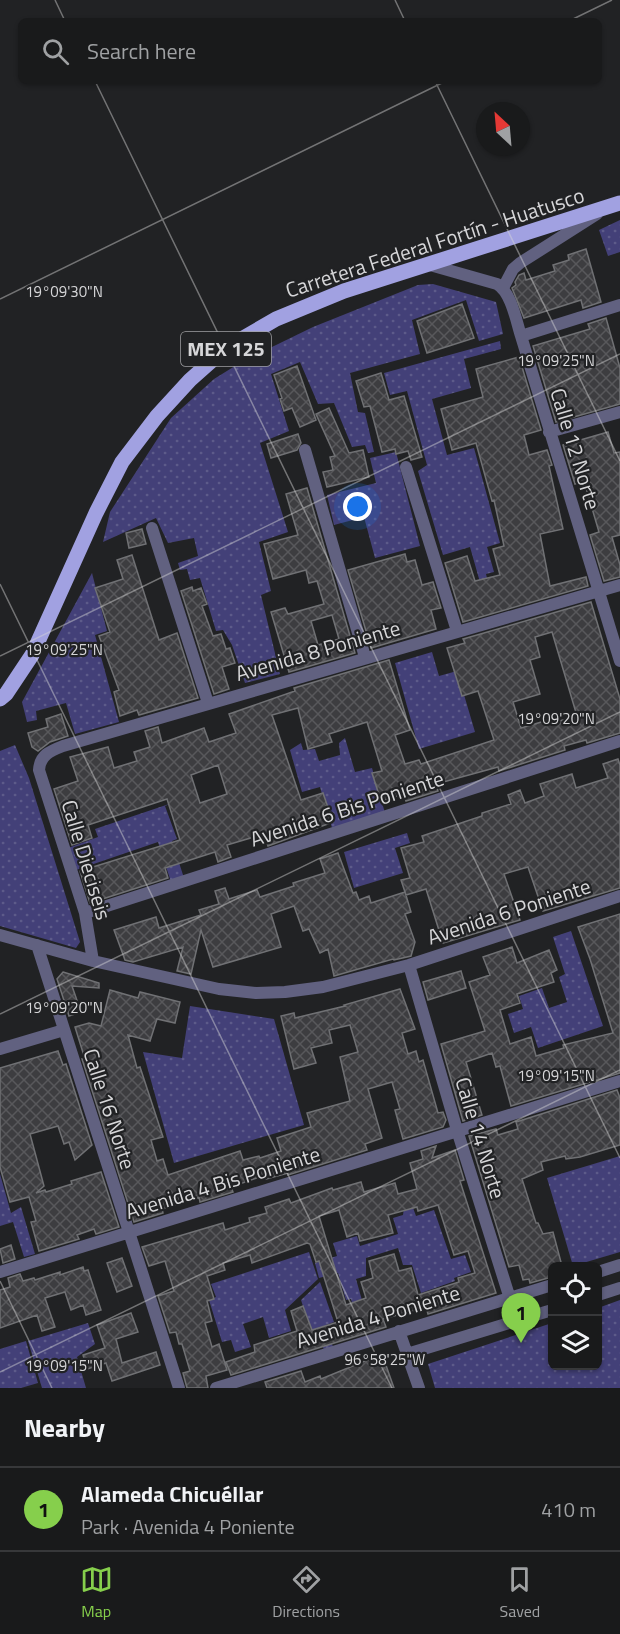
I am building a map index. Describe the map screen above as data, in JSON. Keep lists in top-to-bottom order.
{
  "streets": {
    "main road": ["Carretera Federal Fortín - Huatusco", "MEX 125"],
    "street": [
      "Calle 12 Norte",
      "Avenida 8 Poniente",
      "Avenida 6 Bis Poniente",
      "Calle Dieciseis",
      "Avenida 6 Poniente",
      "Calle 16 Norte",
      "Calle 14 Norte",
      "Avenida 4 Bis Poniente",
      "Avenida 4 Poniente"
    ]
  },
  "crossings": [
    ["Calle 12 Norte", "Avenida 8 Poniente"],
    ["Avenida 8 Poniente", "Calle Dieciseis"],
    ["Avenida 6 Bis Poniente", "Calle Dieciseis"],
    ["Avenida 6 Poniente", "Calle 14 Norte"],
    ["Calle 16 Norte", "Avenida 4 Bis Poniente"],
    ["Calle 14 Norte", "Avenida 4 Bis Poniente"],
    ["Calle 14 Norte", "Avenida 4 Poniente"]
  ],
  "north": "top left",
  "page": {
    "search": "Search here",
    "pins": "1",
    "heading": "Nearby",
    "list": [
      {
        "mark": "1",
        "name": "Alameda Chicuéllar",
        "note": "Park · Avenida 4 Poniente",
        "value": "410 m"
      }
    ],
    "nav": ["Map", "Directions", "Saved"]
  },
  "coordinates": [
    "19°09'30\"N",
    "19°09'25\"N",
    "19°09'20\"N",
    "19°09'15\"N",
    "96°58'25\"W"
  ]
}
